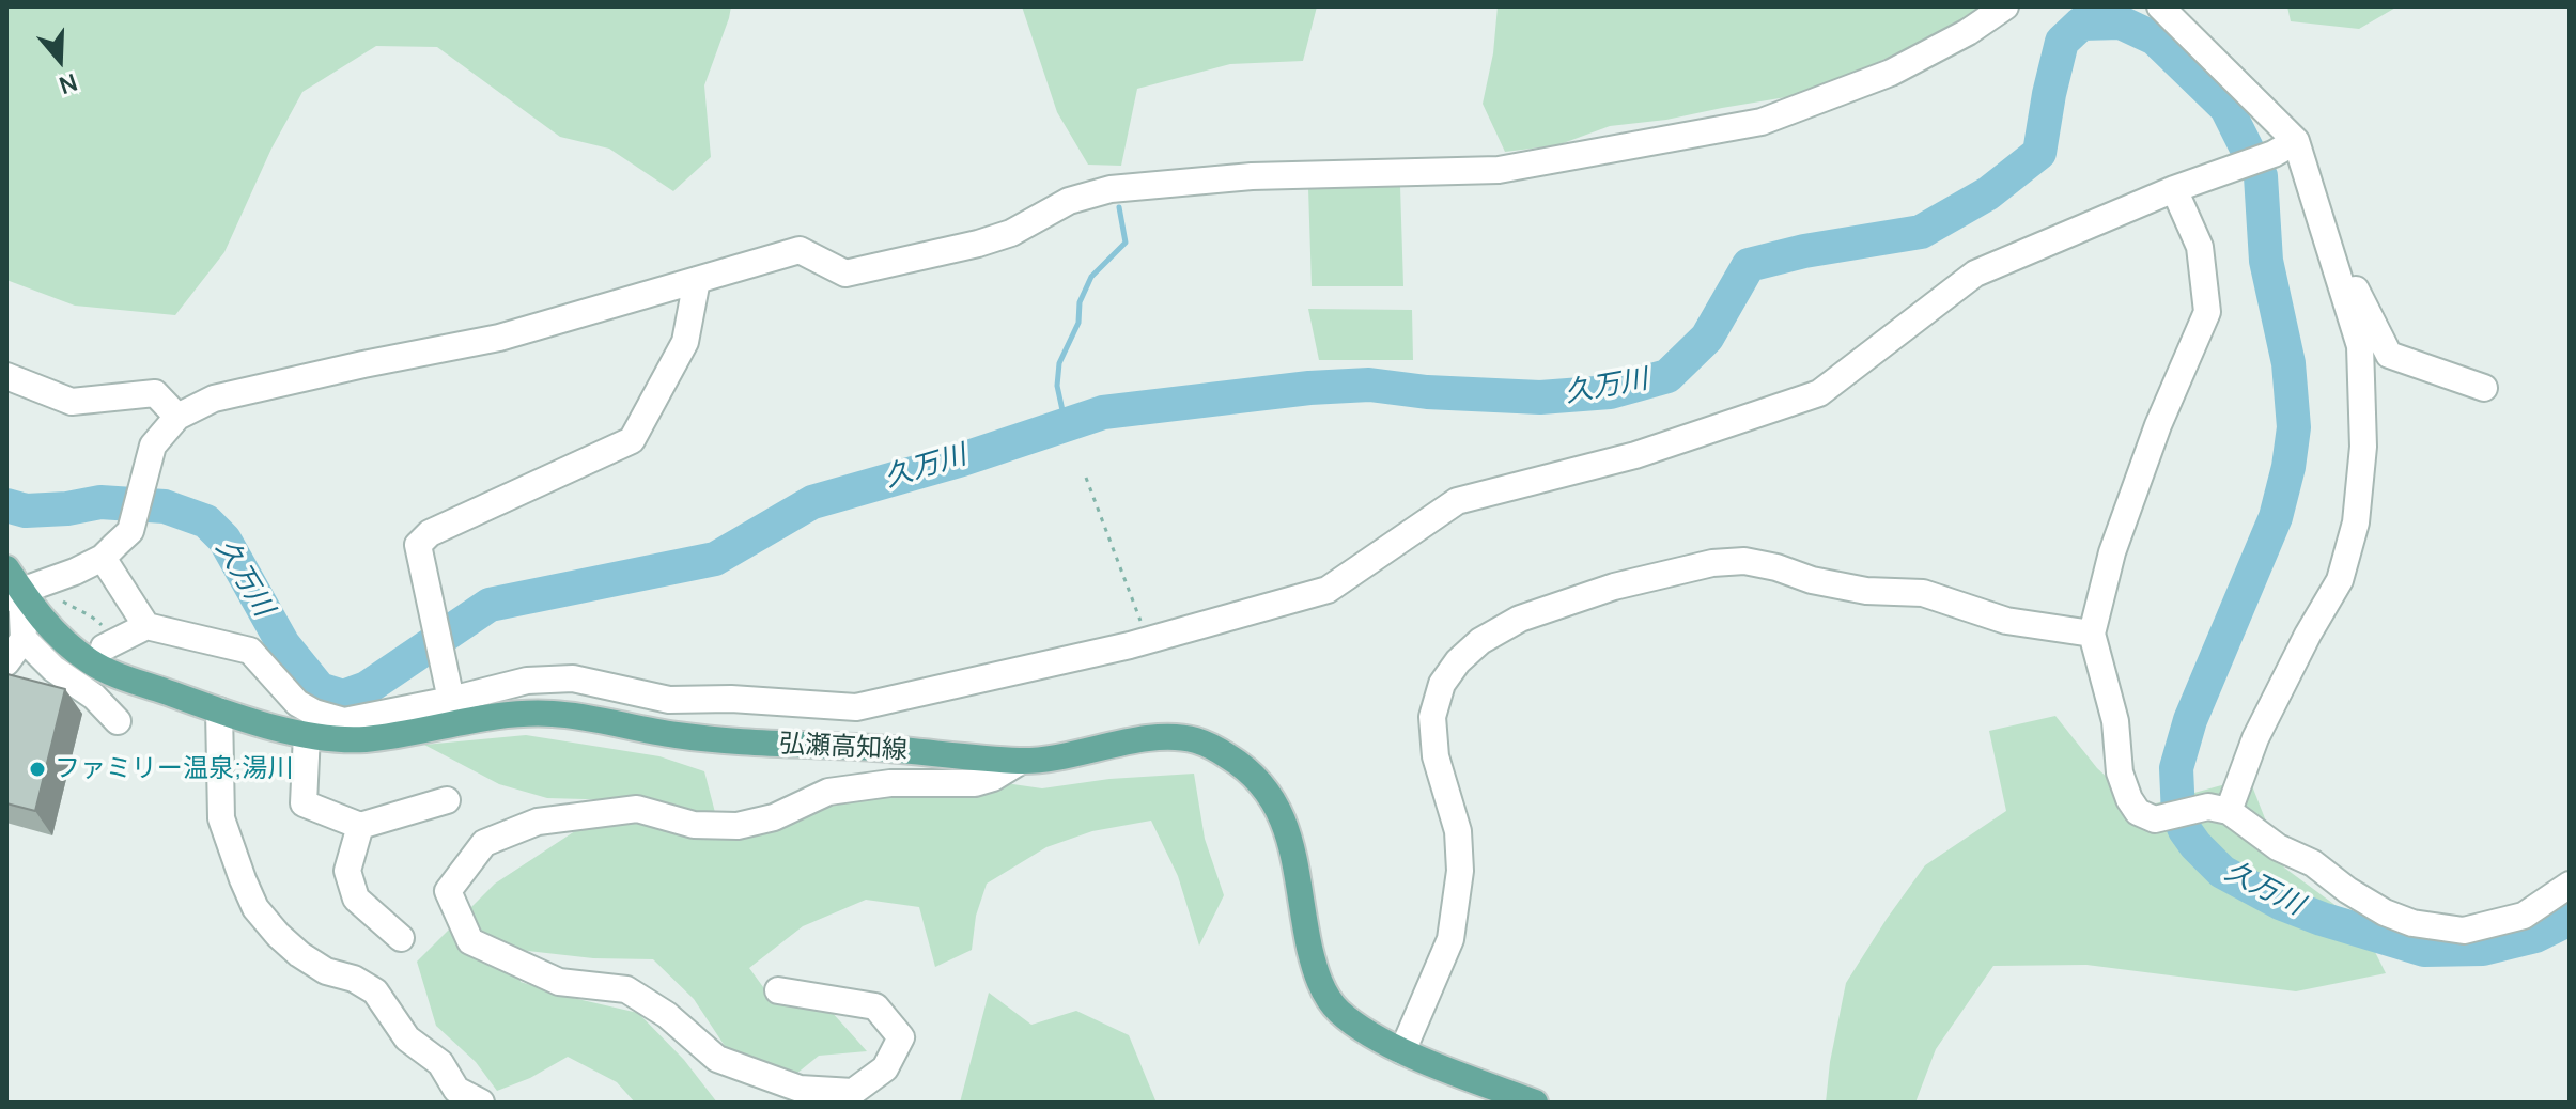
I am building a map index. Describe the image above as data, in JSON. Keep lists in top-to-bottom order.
{
  "streets": {
    "main road": ["弘瀬高知線"]
  },
  "water": ["久万川"],
  "places": ["ファミリー温泉;湯川"],
  "north": "bottom"
}
